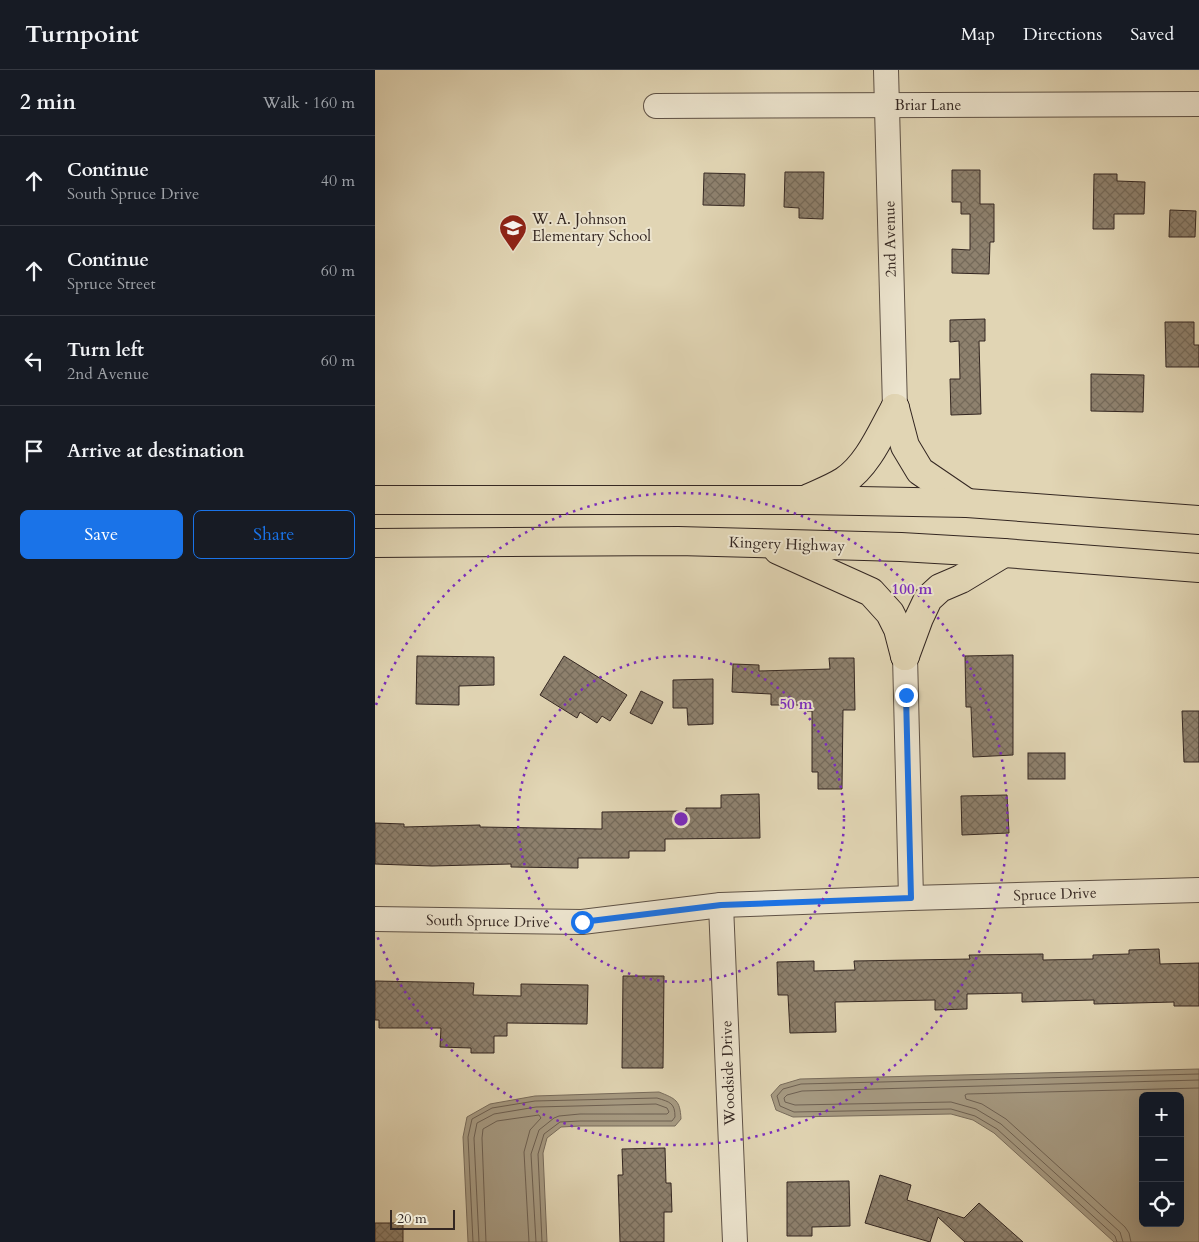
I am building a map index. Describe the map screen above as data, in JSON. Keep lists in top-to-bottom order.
{
  "streets": {
    "highway": ["Kingery Highway"],
    "street": [
      "Briar Lane",
      "2nd Avenue",
      "Spruce Drive",
      "South Spruce Drive",
      "Woodside Drive"
    ]
  },
  "crossings": [
    ["Briar Lane", "2nd Avenue"],
    ["Spruce Drive", "South Spruce Drive"],
    ["Spruce Drive", "Woodside Drive"],
    ["South Spruce Drive", "Woodside Drive"]
  ],
  "places": {
    "school or university": ["W. A. Johnson Elementary School"]
  },
  "scale_bar": "20 m",
  "page": {
    "header": "Turnpoint",
    "nav": ["Map", "Directions", "Saved"],
    "heading": ["2 min", "Walk · 160 m"],
    "list": [
      ["Continue", "South Spruce Drive", "40 m"],
      ["Continue", "Spruce Street", "60 m"],
      ["Turn left", "2nd Avenue", "60 m"],
      "Arrive at destination"
    ],
    "buttons": ["Save", "Share"],
    "map_buttons": ["+", "−"],
    "scale": "20 m"
  },
  "rings": ["100 m", "50 m"]
}
